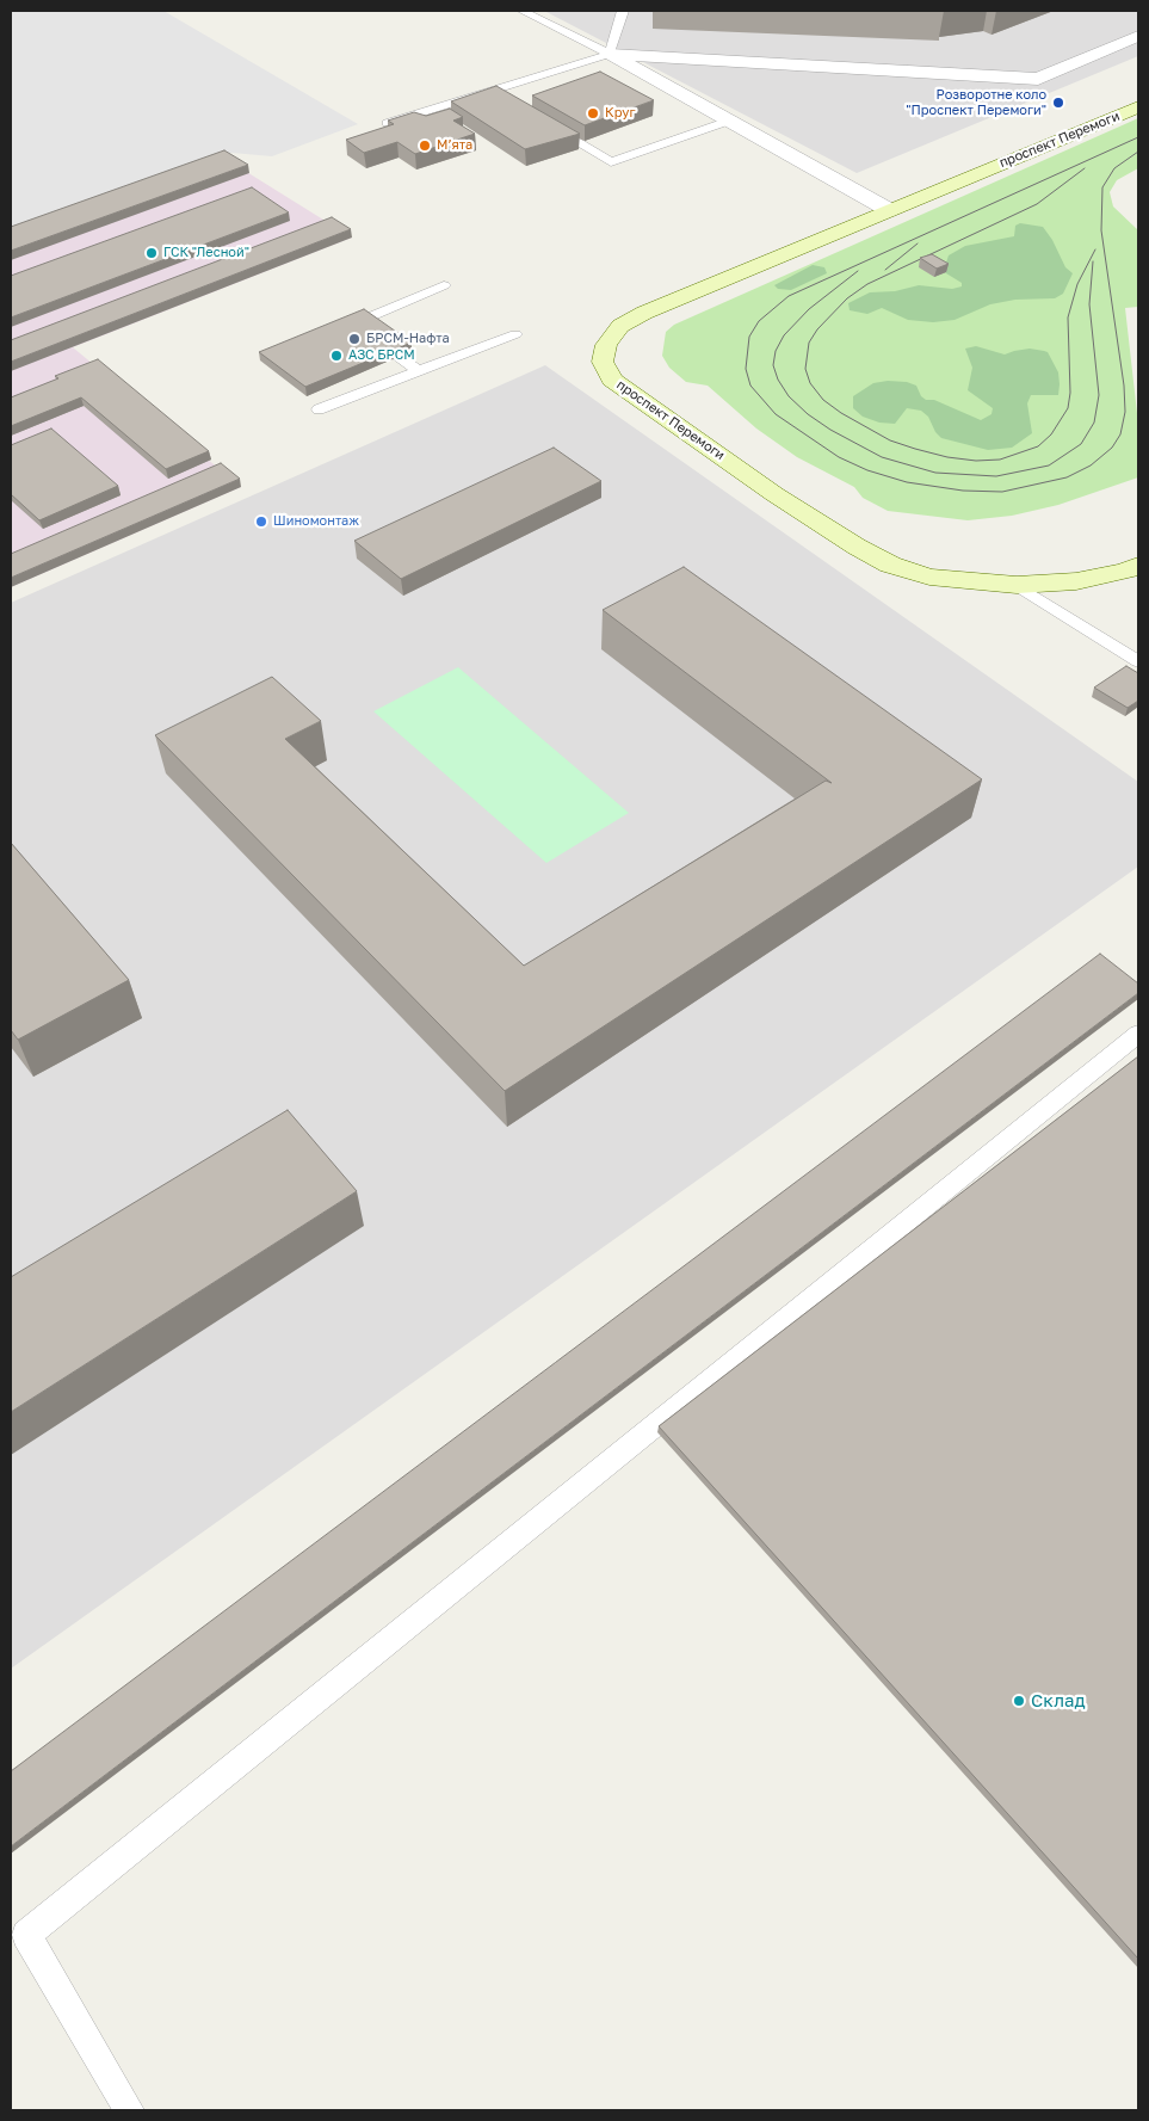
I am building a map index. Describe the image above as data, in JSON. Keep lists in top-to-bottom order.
{
  "streets": {
    "main road": ["проспект Перемоги"]
  },
  "places": [
    "Розворотне коло \"Проспект Перемоги\"",
    "Круг",
    "Мʼята",
    "ГСК \"Лесной\"",
    "БРСМ-Hафта",
    "АЗС БРСМ",
    "Шиномонтаж",
    "Склад"
  ]
}
